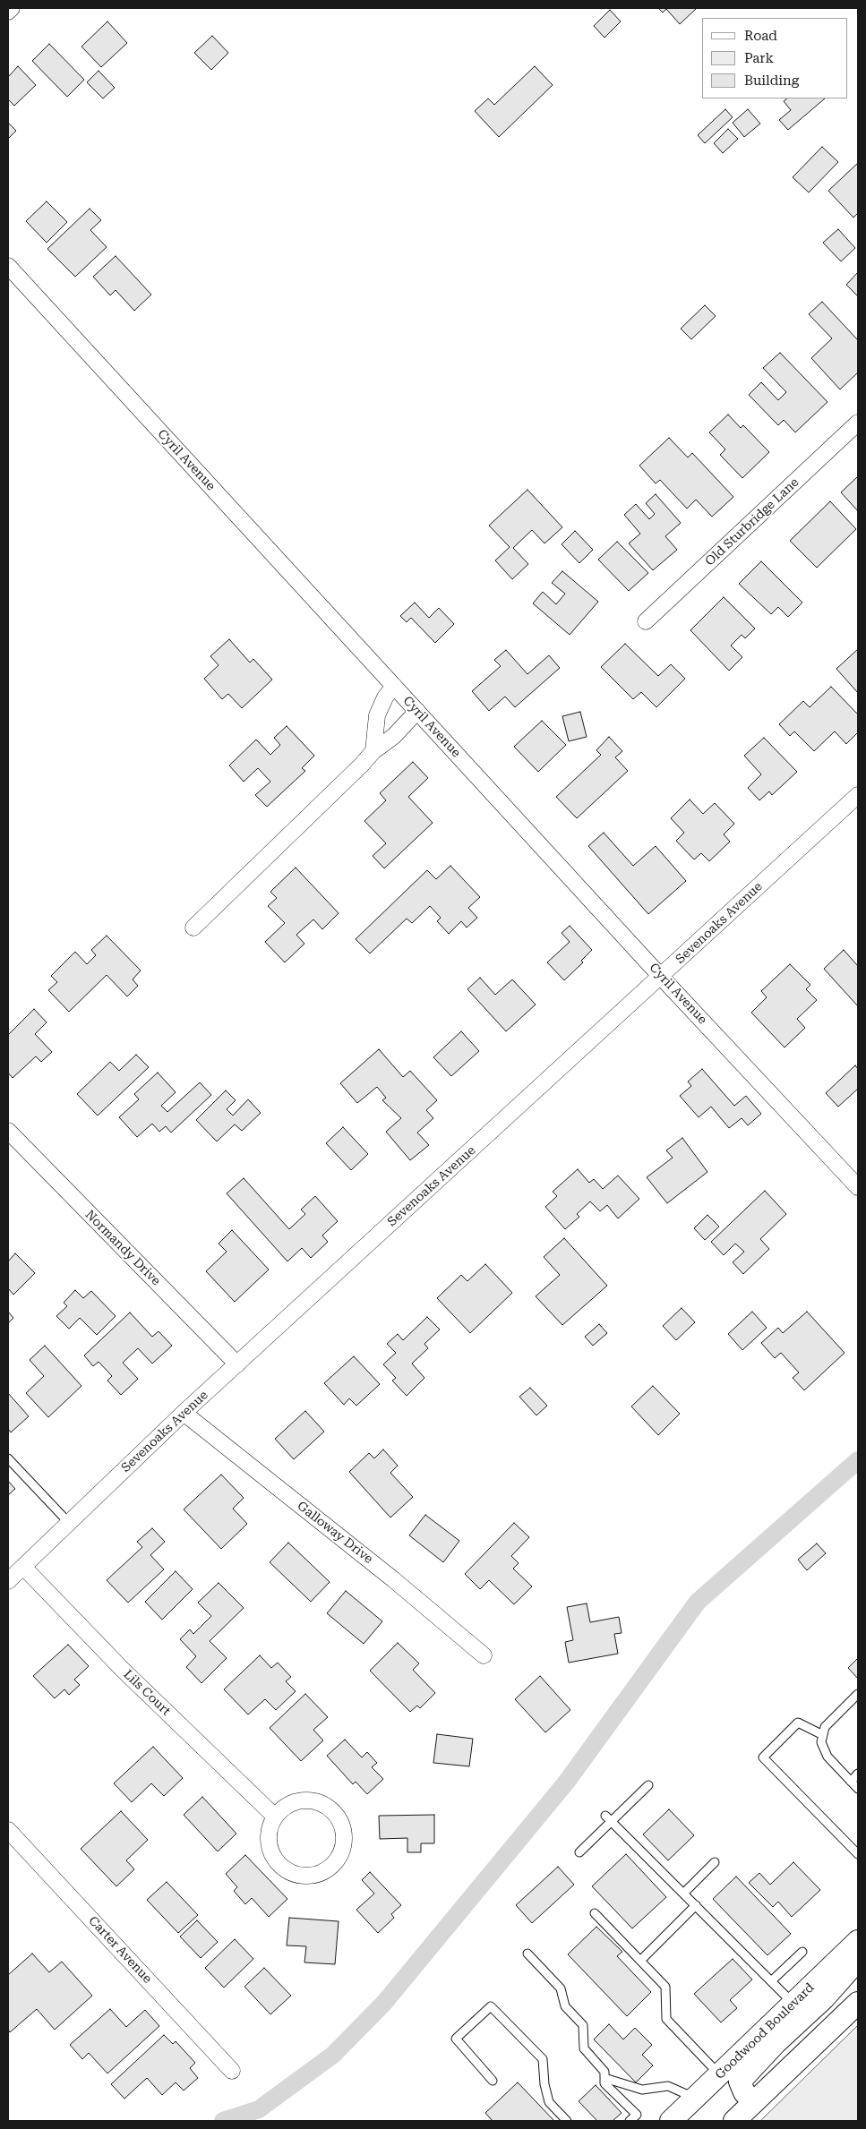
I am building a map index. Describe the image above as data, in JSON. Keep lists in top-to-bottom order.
{
  "streets": {
    "main road": ["Goodwood Boulevard"],
    "street": [
      "Cyril Avenue",
      "Old Sturbridge Lane",
      "Sevenoaks Avenue",
      "Normandy Drive",
      "Galloway Drive",
      "Lils Court",
      "Carter Avenue"
    ]
  },
  "crossings": [
    ["Cyril Avenue", "Sevenoaks Avenue"],
    ["Sevenoaks Avenue", "Normandy Drive"],
    ["Sevenoaks Avenue", "Galloway Drive"],
    ["Sevenoaks Avenue", "Lils Court"]
  ],
  "legend": ["Road", "Park", "Building"]
}
